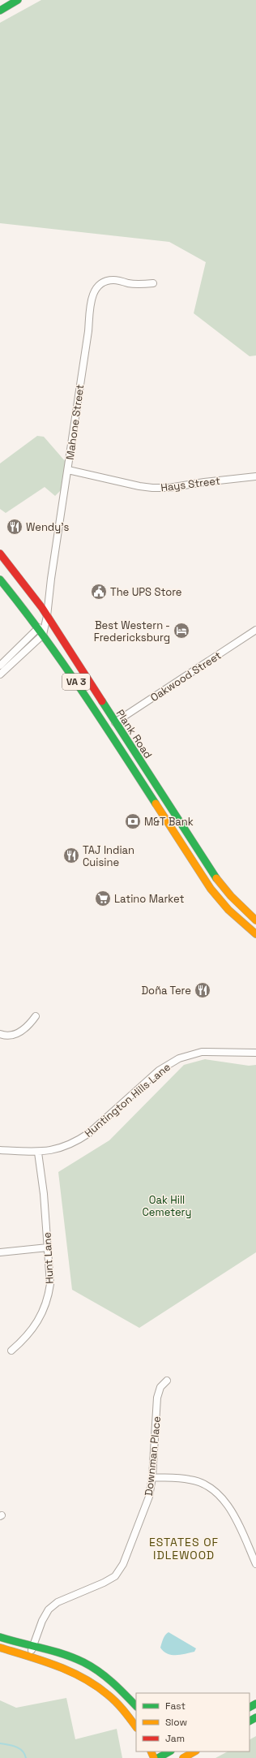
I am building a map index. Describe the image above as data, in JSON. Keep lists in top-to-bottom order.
{
  "streets": {
    "main road": ["VA 3", "Plank Road"],
    "street": [
      "Mahone Street",
      "Hays Street",
      "Oakwood Street",
      "Huntington Hills Lane",
      "Hunt Lane",
      "Downman Place"
    ]
  },
  "crossings": [
    ["Mahone Street", "Hays Street"],
    ["Mahone Street", "Plank Road"],
    ["Oakwood Street", "Plank Road"],
    ["Huntington Hills Lane", "Hunt Lane"]
  ],
  "districts": ["ESTATES OF IDLEWOOD"],
  "parks": ["Oak Hill Cemetery"],
  "places": {
    "restaurant": ["Wendy's", "TAJ Indian Cuisine", "Doña Tere"],
    "public building": ["The UPS Store"],
    "hotel": ["Best Western - Fredericksburg"],
    "bank": ["M&T Bank"],
    "supermarket": ["Latino Market"]
  },
  "legend": ["Fast", "Slow", "Jam"]
}
